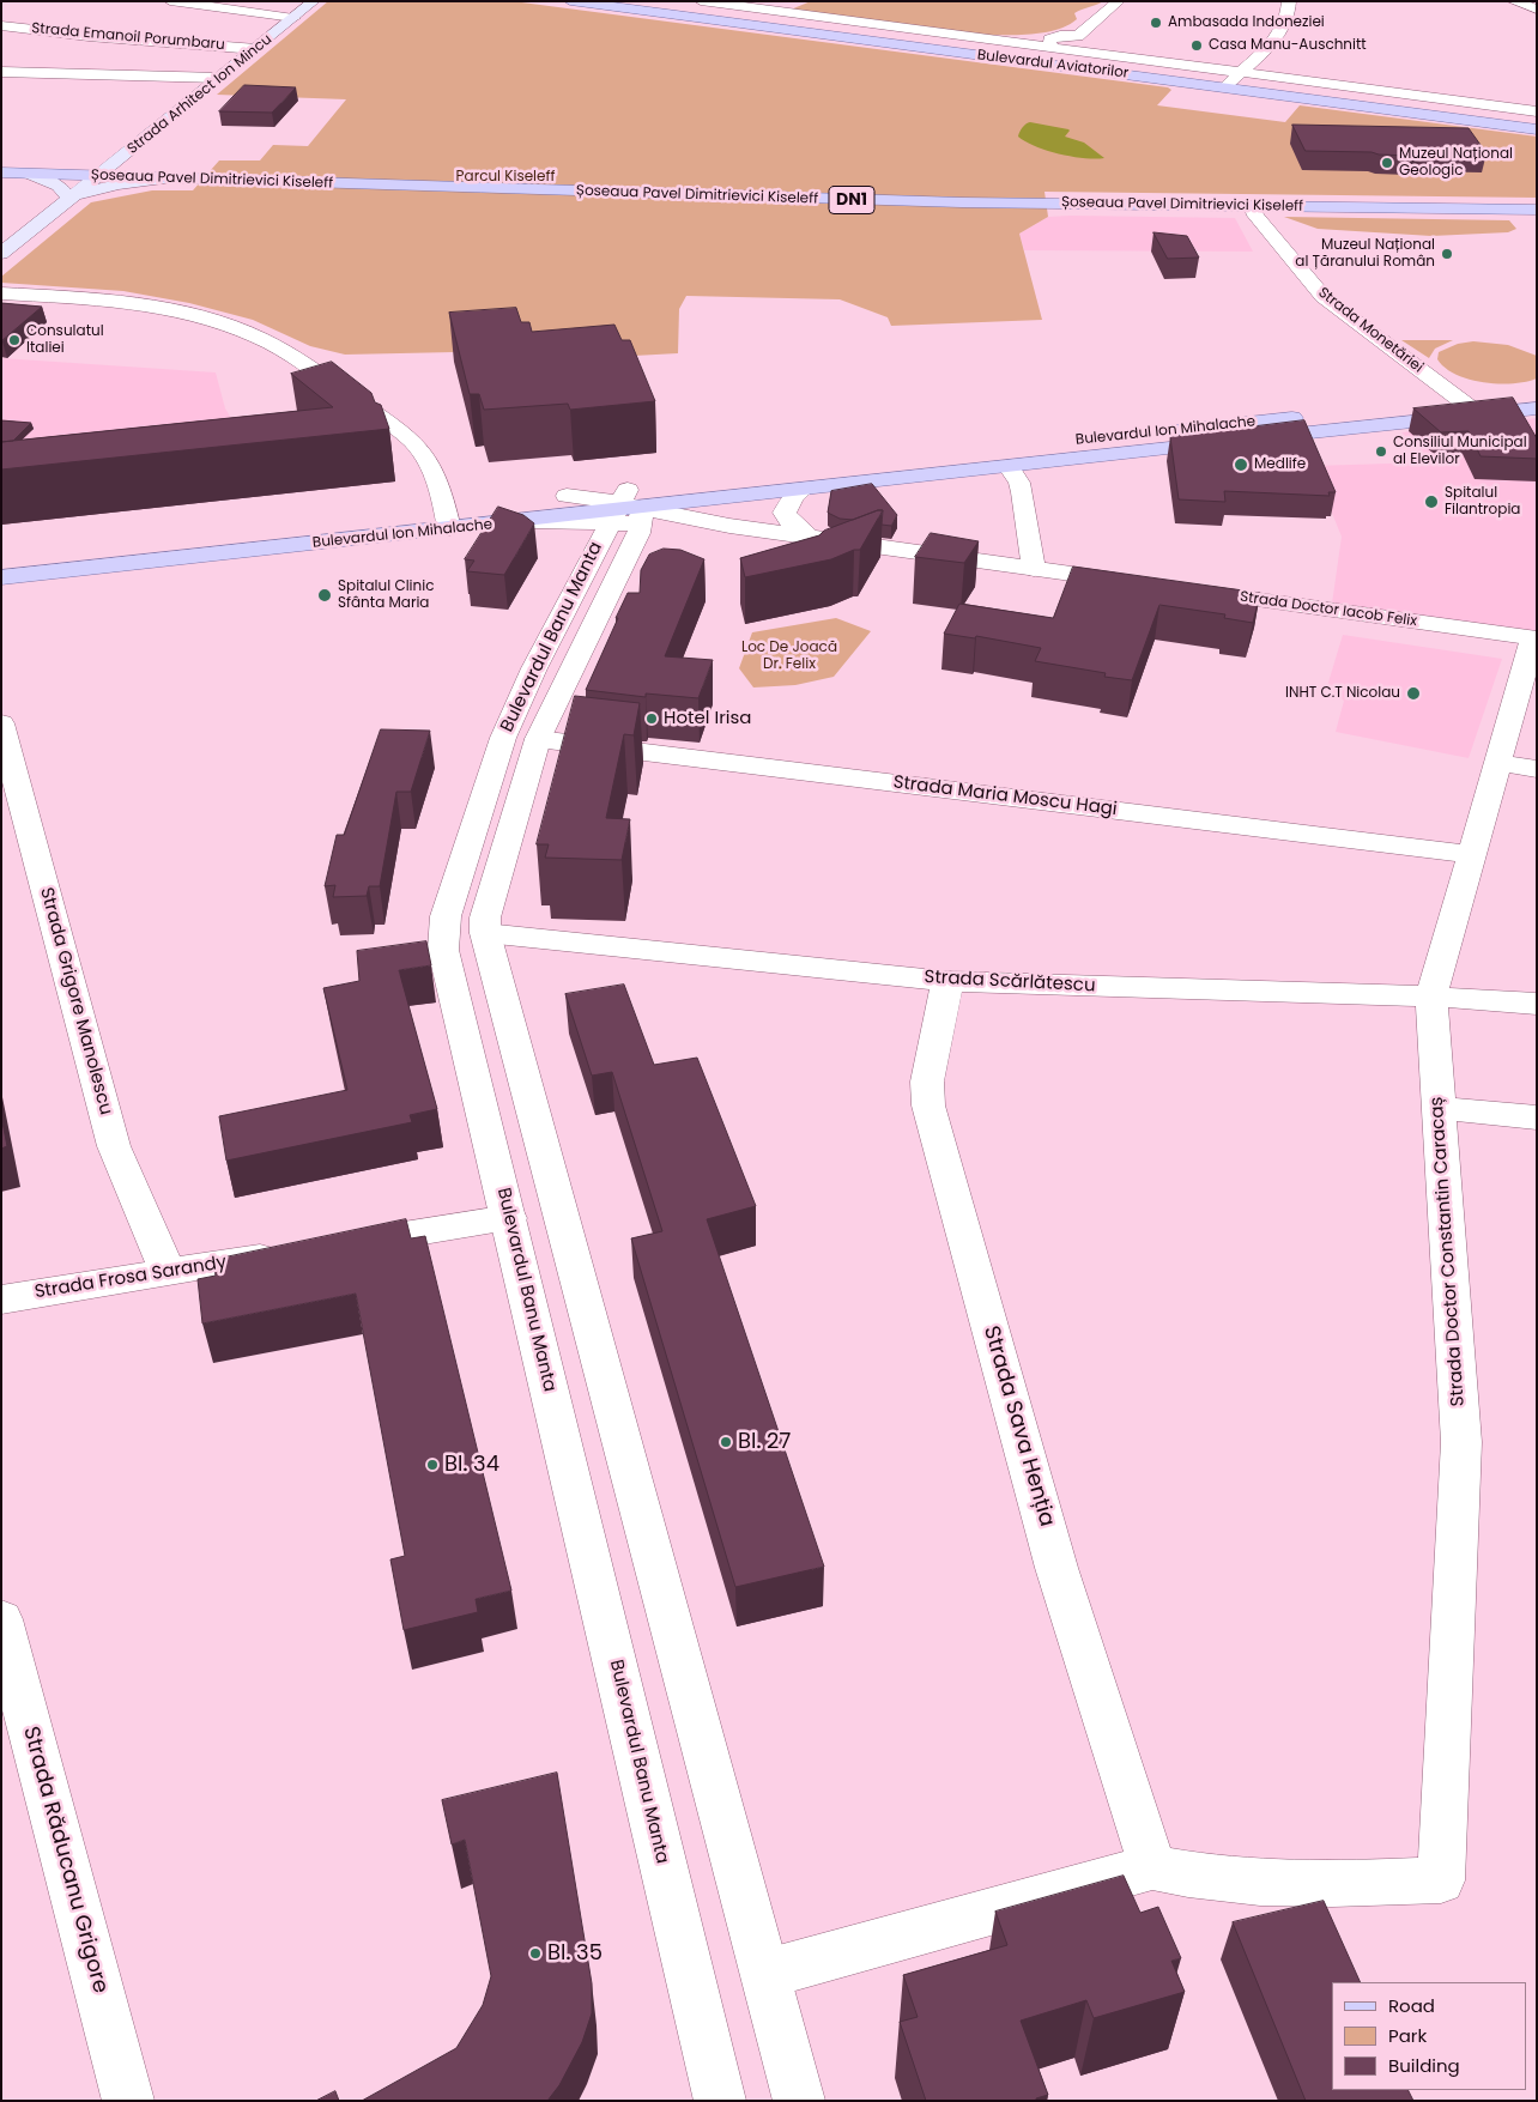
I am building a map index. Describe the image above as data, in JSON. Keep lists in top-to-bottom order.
{
  "streets": {
    "main road": [
      "Bulevardul Aviatorilor",
      "Strada Arhitect Ion Mincu",
      "Șoseaua Pavel Dimitrievici Kiseleff",
      "DN1",
      "Bulevardul Ion Mihalache"
    ],
    "street": [
      "Strada Emanoil Porumbaru",
      "Strada Monetăriei",
      "Strada Doctor Iacob Felix",
      "Bulevardul Banu Manta",
      "Strada Maria Moscu Hagi",
      "Strada Scărlătescu",
      "Strada Grigore Manolescu",
      "Strada Doctor Constantin Caracaș",
      "Strada Frosa Sarandy",
      "Strada Sava Henția",
      "Strada Răducanu Grigore"
    ]
  },
  "crossings": [
    ["Strada Emanoil Porumbaru", "Strada Arhitect Ion Mincu"],
    ["Strada Arhitect Ion Mincu", "Șoseaua Pavel Dimitrievici Kiseleff"],
    ["Șoseaua Pavel Dimitrievici Kiseleff", "Strada Monetăriei"],
    ["Strada Monetăriei", "Bulevardul Ion Mihalache"],
    ["Bulevardul Ion Mihalache", "Bulevardul Banu Manta"],
    ["Strada Doctor Iacob Felix", "Strada Doctor Constantin Caracaș"],
    ["Bulevardul Banu Manta", "Strada Maria Moscu Hagi"],
    ["Bulevardul Banu Manta", "Strada Scărlătescu"],
    ["Strada Maria Moscu Hagi", "Strada Doctor Constantin Caracaș"],
    ["Strada Scărlătescu", "Strada Doctor Constantin Caracaș"],
    ["Strada Scărlătescu", "Strada Sava Henția"],
    ["Strada Grigore Manolescu", "Strada Frosa Sarandy"],
    ["Strada Doctor Constantin Caracaș", "Strada Sava Henția"]
  ],
  "parks": ["Parcul Kiseleff", "Loc De Joacă Dr. Felix"],
  "places": [
    "Ambasada Indoneziei",
    "Casa Manu-Auschnitt",
    "Muzeul Național Geologic",
    "Muzeul Național al Țăranului Român",
    "Consulatul Italiei",
    "Consiliul Municipal al Elevilor",
    "Medlife",
    "Spitalul Filantropia",
    "Spitalul Clinic Sfânta Maria",
    "INHT C.T Nicolau",
    "Hotel Irisa",
    "Bl. 27",
    "Bl. 34",
    "Bl. 35"
  ],
  "legend": ["Road", "Park", "Building"]
}
